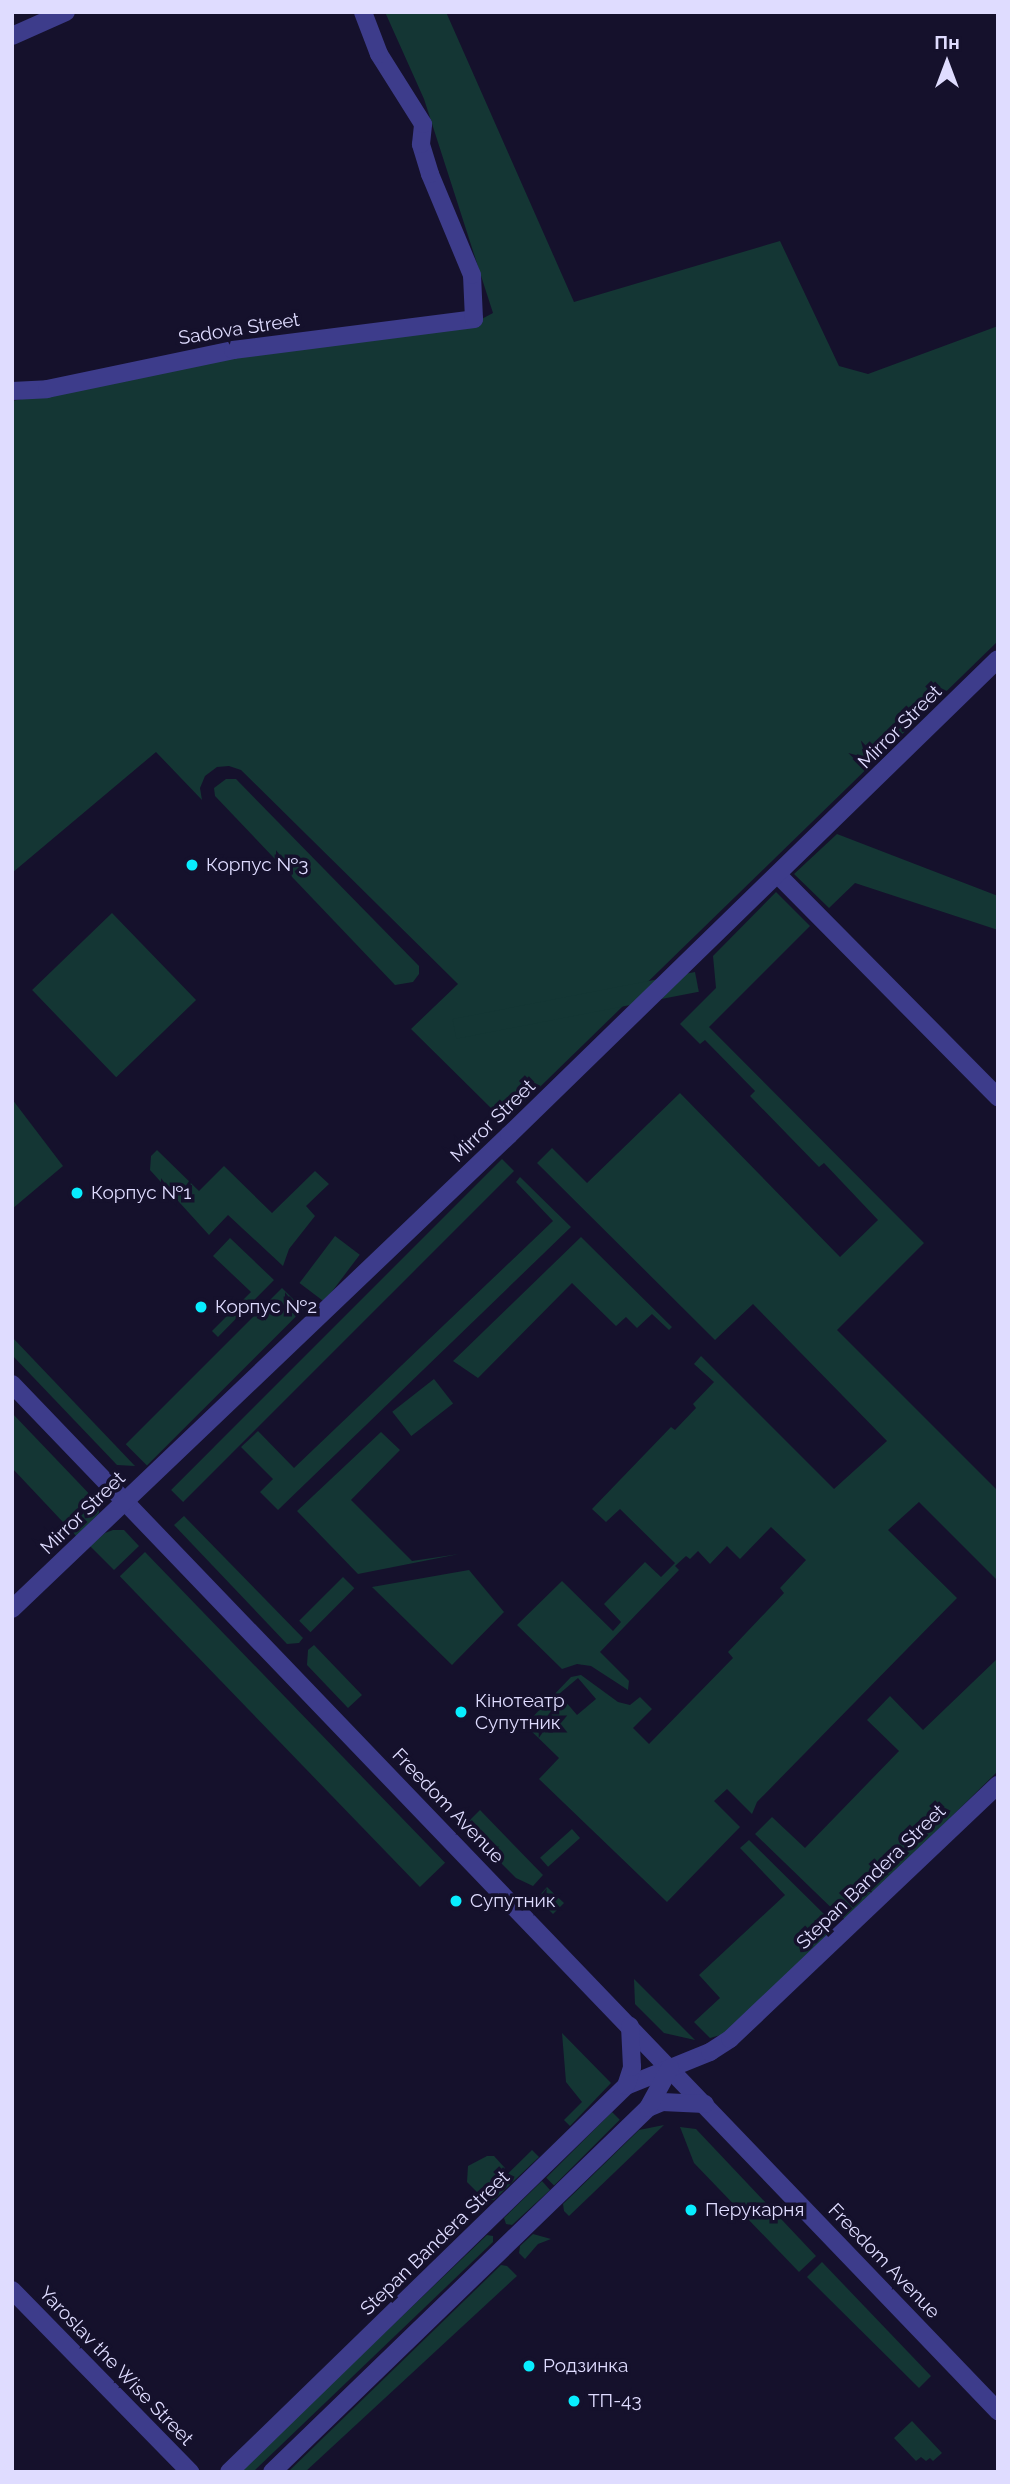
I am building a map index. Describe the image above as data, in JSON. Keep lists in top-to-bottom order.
{
  "streets": {
    "street": [
      "Sadova Street",
      "Mirror Street",
      "Freedom Avenue",
      "Stepan Bandera Street",
      "Yaroslav the Wise Street"
    ]
  },
  "crossings": [
    ["Mirror Street", "Freedom Avenue"],
    ["Freedom Avenue", "Stepan Bandera Street"]
  ],
  "places": [
    "Корпус №3",
    "Корпус №1",
    "Корпус №2",
    "Кінотеатр Супутник",
    "Супутник",
    "Перукарня",
    "Родзинка",
    "ТП-43"
  ],
  "north": "top"
}
